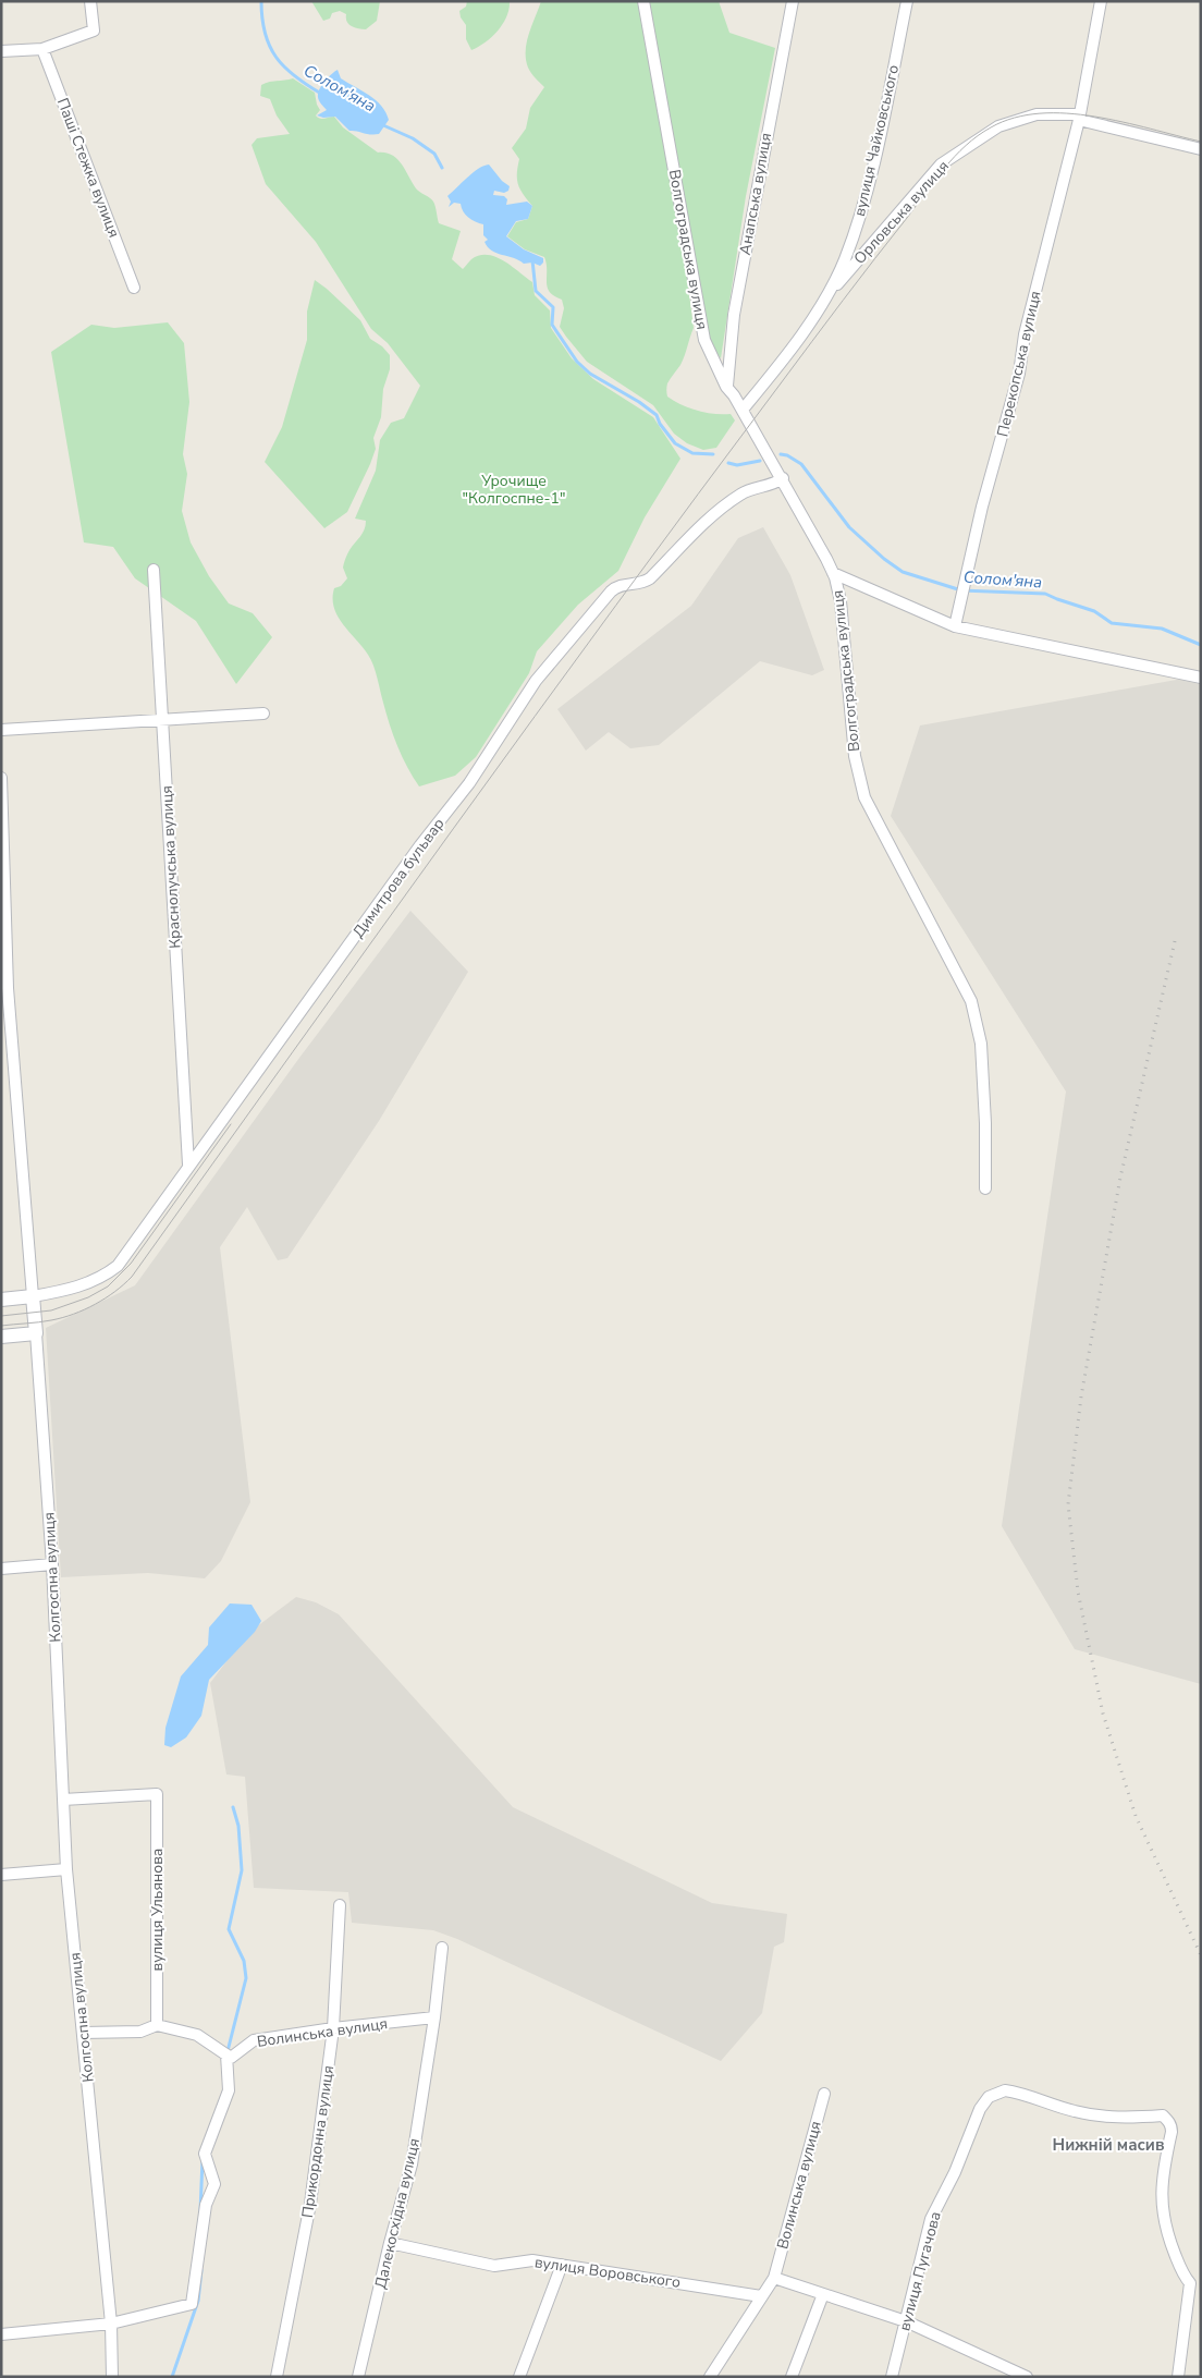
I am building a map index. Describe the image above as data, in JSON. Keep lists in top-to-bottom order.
{
  "streets": {
    "street": [
      "вулиця Чайковського",
      "Паші Стежка вулиця",
      "Анапська вулиця",
      "Орловська вулиця",
      "Волгоградська вулиця",
      "Перекопська вулиця",
      "Краснолучська вулиця",
      "Димитрова бульвар",
      "Колгоспна вулиця",
      "вулиця Ульянова",
      "Волинська вулиця",
      "Прикордонна вулиця",
      "Далекосхідна вулиця",
      "вулиця Пугачова",
      "вулиця Воровського"
    ]
  },
  "crossings": [
    ["вулиця Чайковського", "Орловська вулиця"],
    ["вулиця Чайковського", "Волгоградська вулиця"],
    ["Анапська вулиця", "Волгоградська вулиця"],
    ["Орловська вулиця", "Перекопська вулиця"],
    ["Волгоградська вулиця", "Димитрова бульвар"],
    ["Краснолучська вулиця", "Димитрова бульвар"],
    ["Димитрова бульвар", "Колгоспна вулиця"],
    ["Колгоспна вулиця", "вулиця Ульянова"],
    ["Волинська вулиця", "Прикордонна вулиця"],
    ["Волинська вулиця", "Далекосхідна вулиця"],
    ["Волинська вулиця", "вулиця Воровського"],
    ["Далекосхідна вулиця", "вулиця Воровського"]
  ],
  "districts": ["Нижній масив"],
  "water": ["Солом'яна"],
  "parks": ["Урочище \"Колгоспне-1\""]
}
